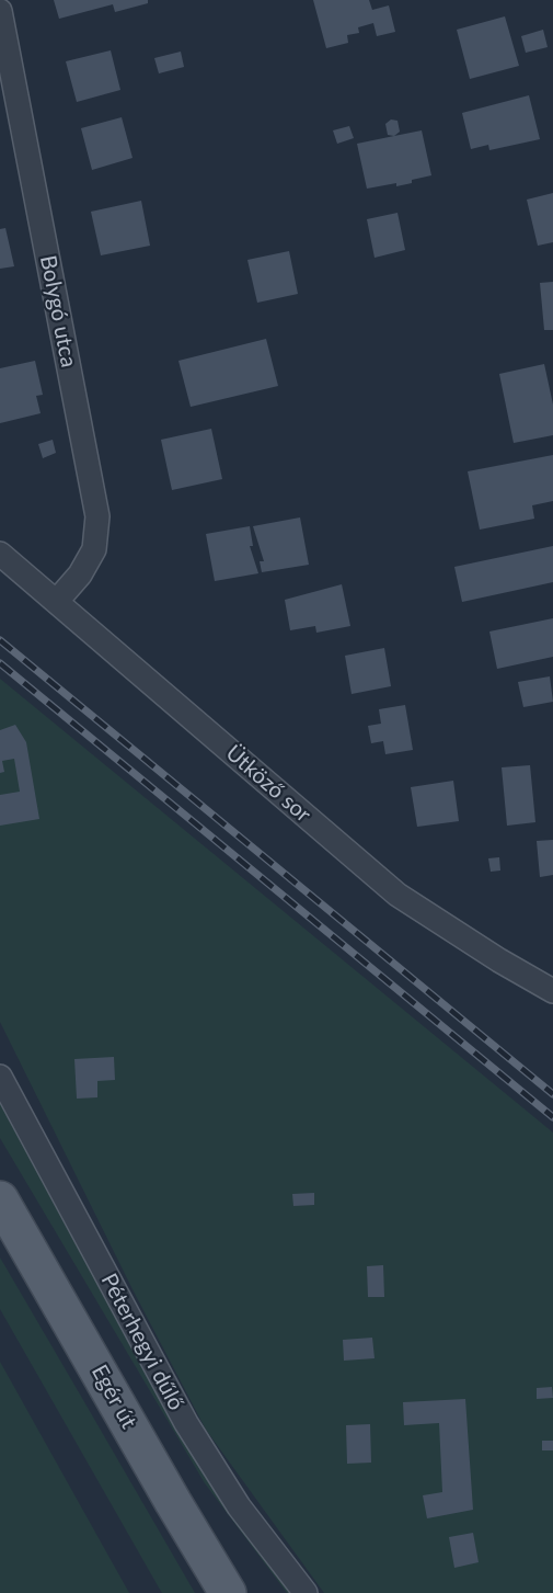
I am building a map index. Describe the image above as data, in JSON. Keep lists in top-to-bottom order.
{
  "streets": {
    "main road": ["Egér út"],
    "street": ["Bolygó utca", "Ütköző sor", "Péterhegyi dűlő"]
  },
  "crossings": [
    ["Bolygó utca", "Ütköző sor"]
  ]
}
